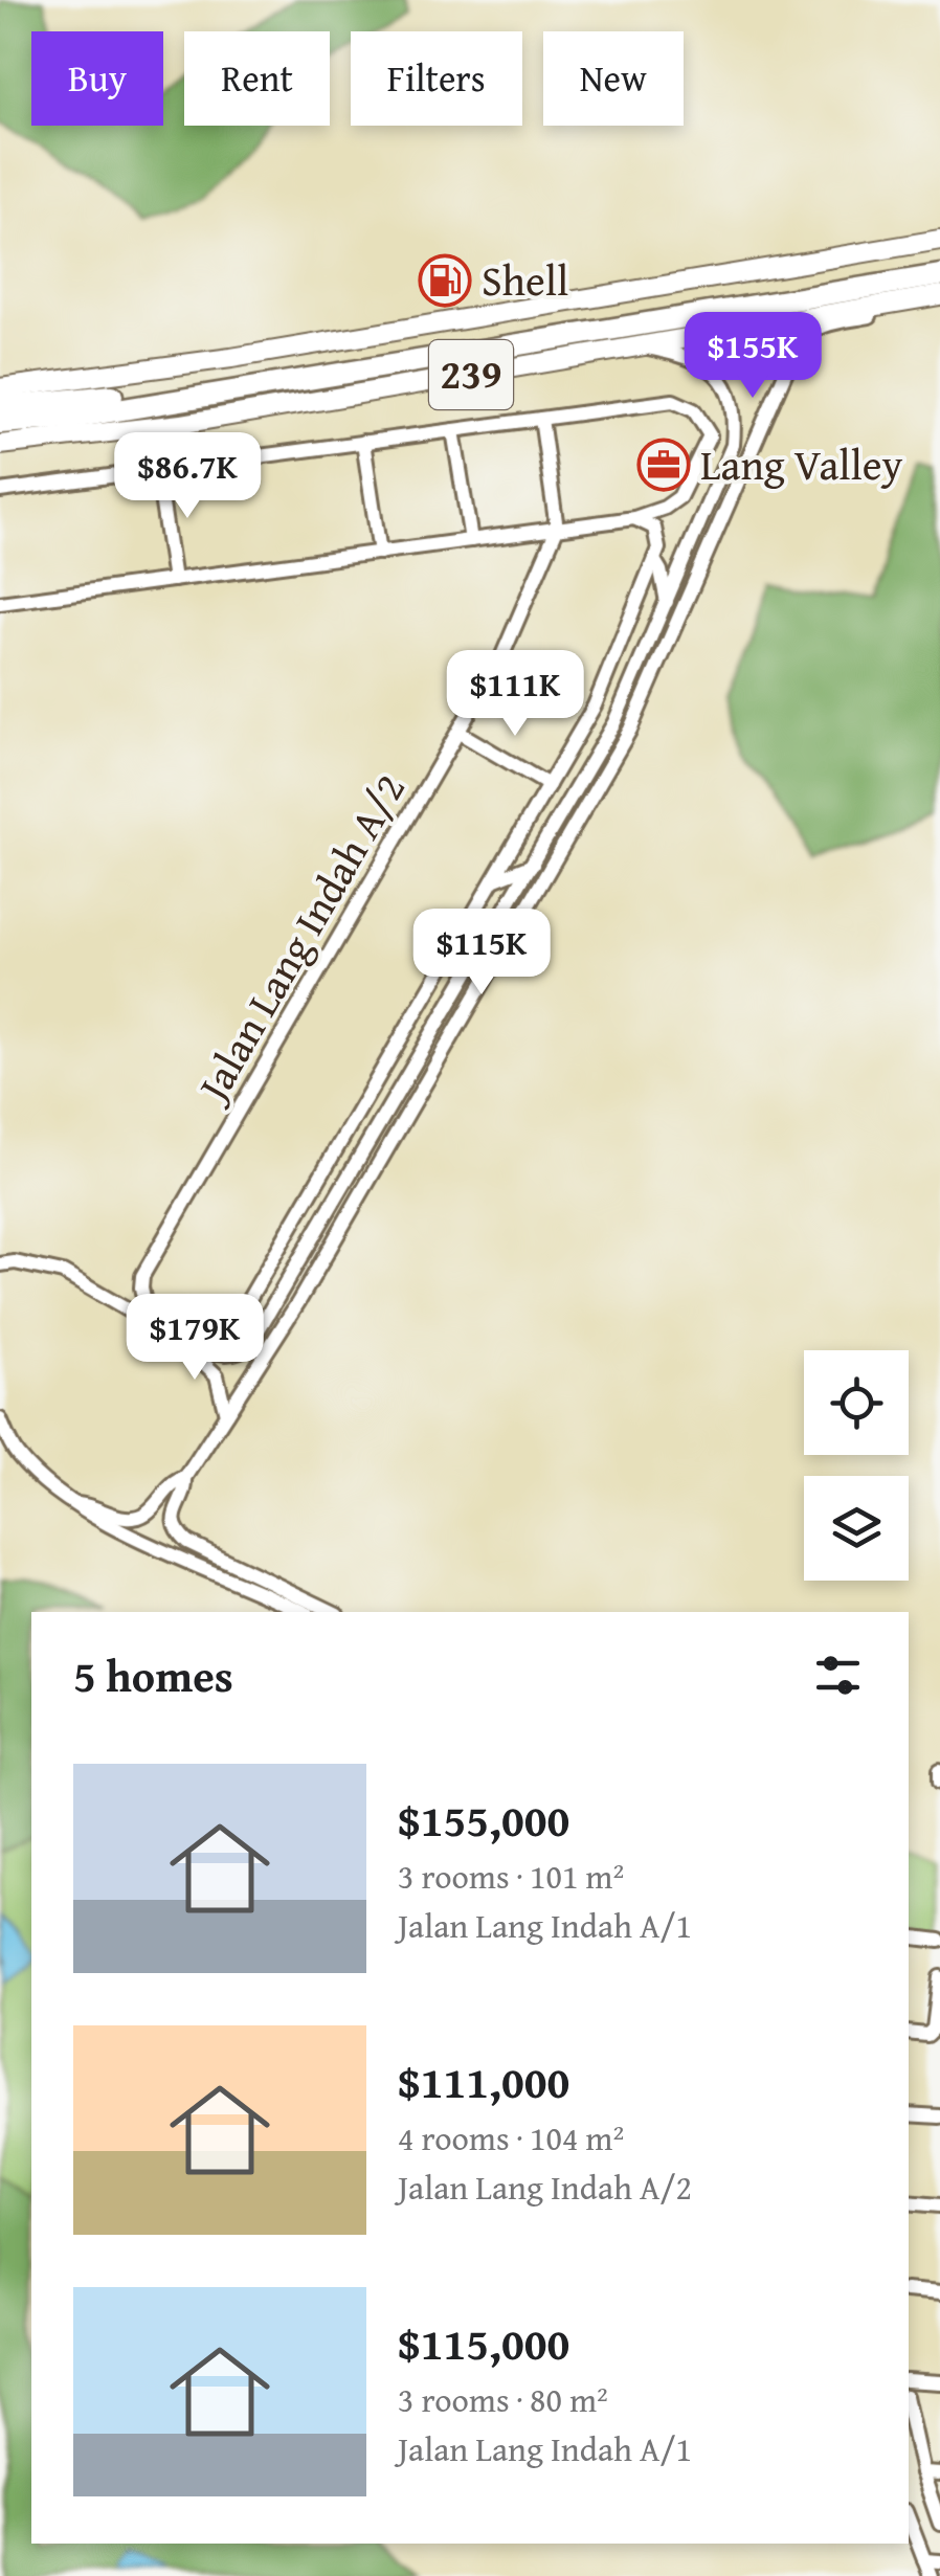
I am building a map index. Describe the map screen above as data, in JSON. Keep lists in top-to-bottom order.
{
  "streets": {
    "main road": ["239"],
    "street": ["Jalan Lang Indah A/2"]
  },
  "places": {
    "fuel station": ["Shell"],
    "office": ["Lang Valley"]
  },
  "page": {
    "chip": [
      "Buy",
      "Rent",
      "Filters",
      "New"
    ],
    "price": [
      "$155K",
      "$86.7K",
      "$111K",
      "$115K",
      "$179K"
    ],
    "heading": "5 homes",
    "list": [
      {
        "name": "$155,000",
        "note": "3 rooms · 101 m² · Jalan Lang Indah A/1"
      },
      {
        "name": "$111,000",
        "note": "4 rooms · 104 m² · Jalan Lang Indah A/2"
      },
      {
        "name": "$115,000",
        "note": "3 rooms · 80 m² · Jalan Lang Indah A/1"
      }
    ]
  }
}
